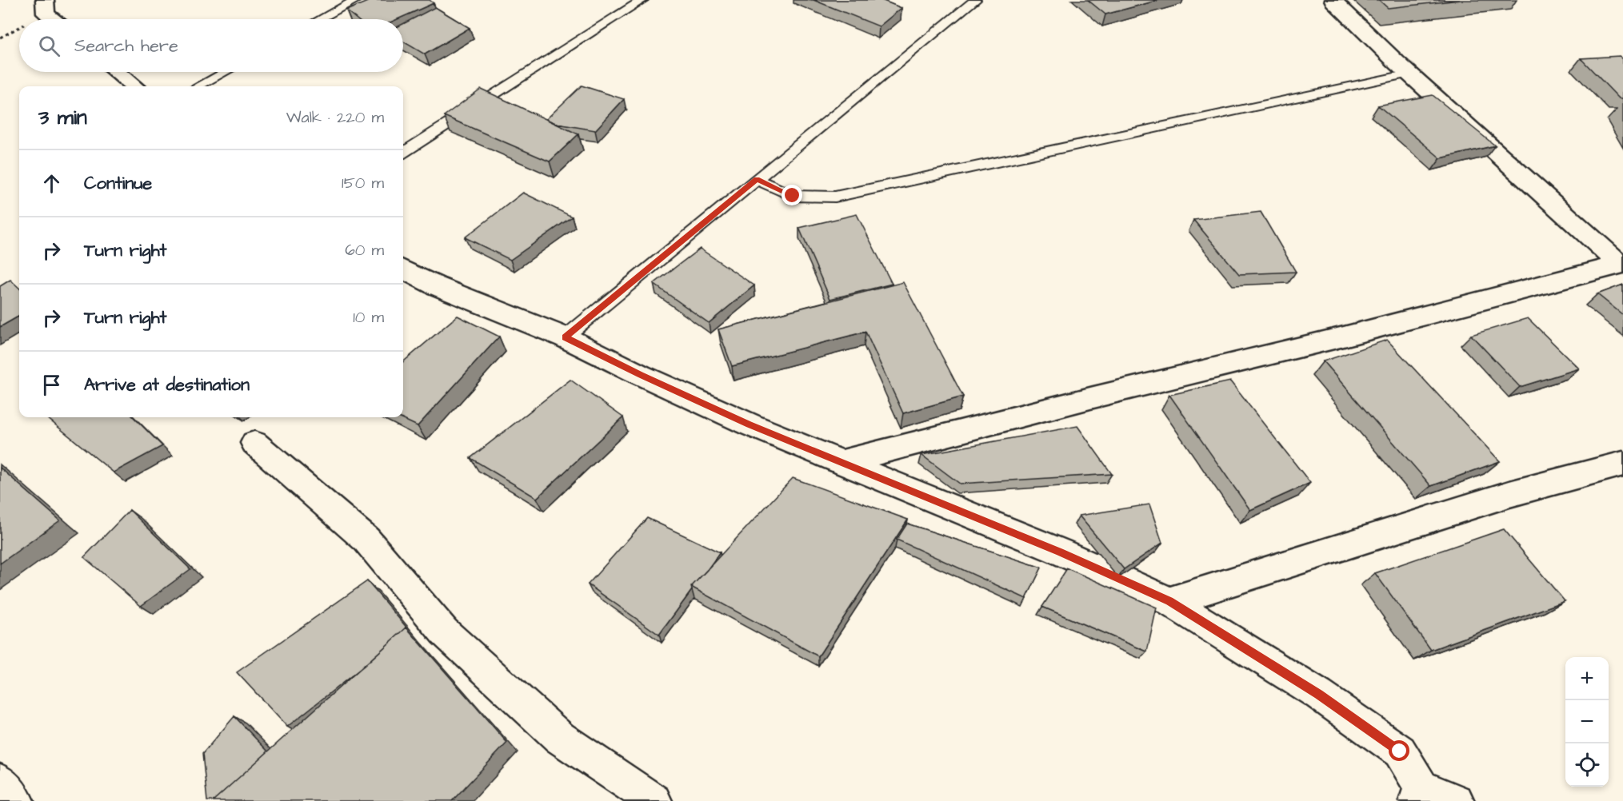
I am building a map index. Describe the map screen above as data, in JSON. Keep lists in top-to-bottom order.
{
  "page": {
    "search": "Search here",
    "heading": ["3 min", "Walk · 220 m"],
    "list": [
      ["Continue", "150 m"],
      ["Turn right", "60 m"],
      ["Turn right", "10 m"],
      "Arrive at destination"
    ],
    "map_buttons": ["+", "−"]
  }
}
